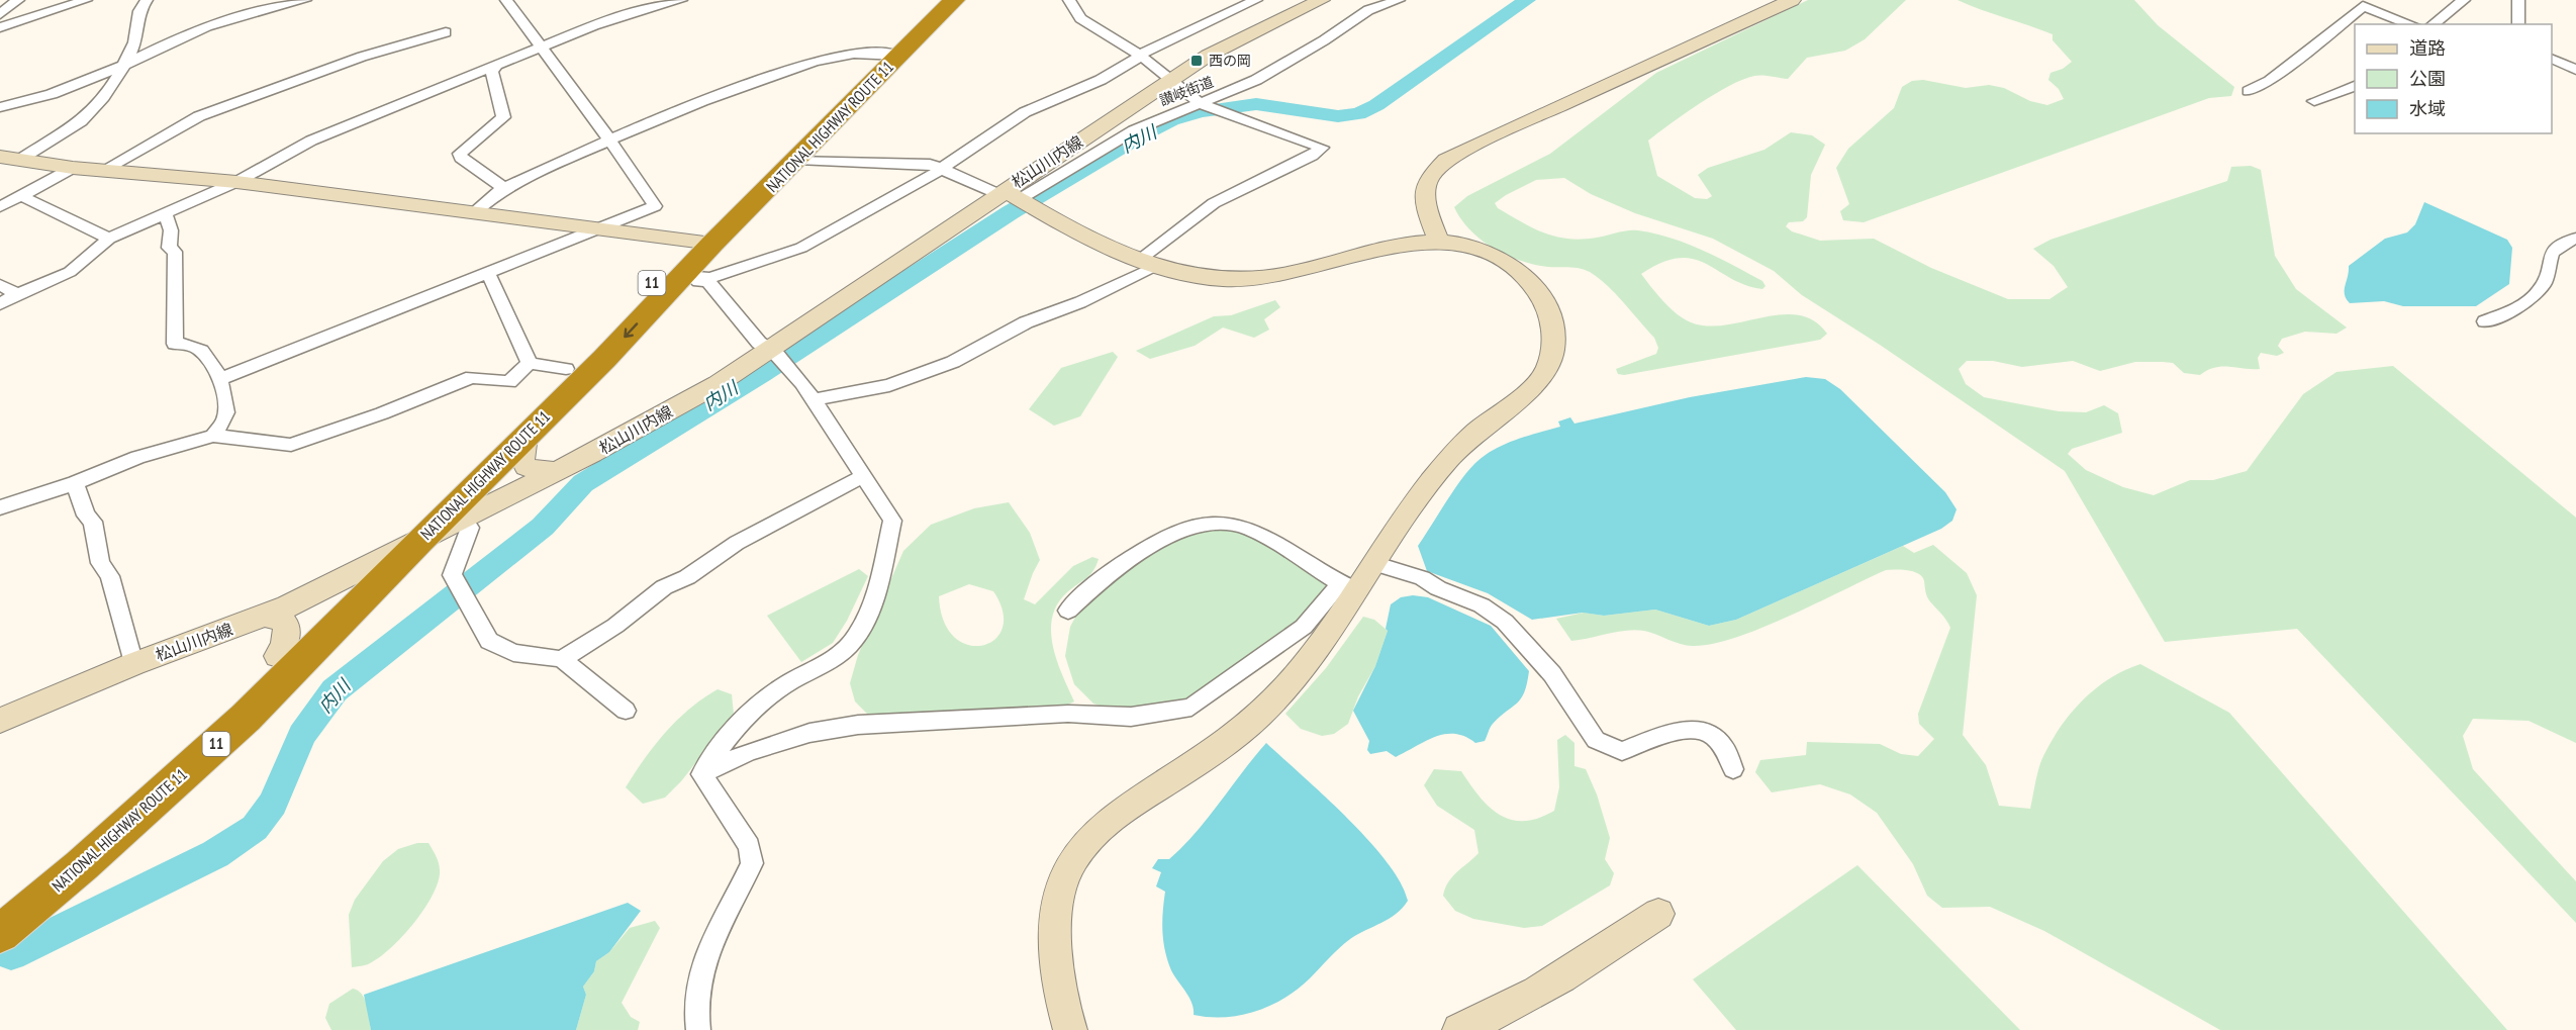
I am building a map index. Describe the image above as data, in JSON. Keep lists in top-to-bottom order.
{
  "streets": {
    "highway": ["NATIONAL HIGHWAY ROUTE 11", "11"],
    "street": ["讃岐街道", "松山川内線"]
  },
  "crossings": [
    ["讃岐街道", "松山川内線"],
    ["NATIONAL HIGHWAY ROUTE 11", "松山川内線"]
  ],
  "water": ["内川"],
  "places": {
    "transit": ["西の岡"]
  },
  "legend": ["道路", "公園", "水域"]
}
